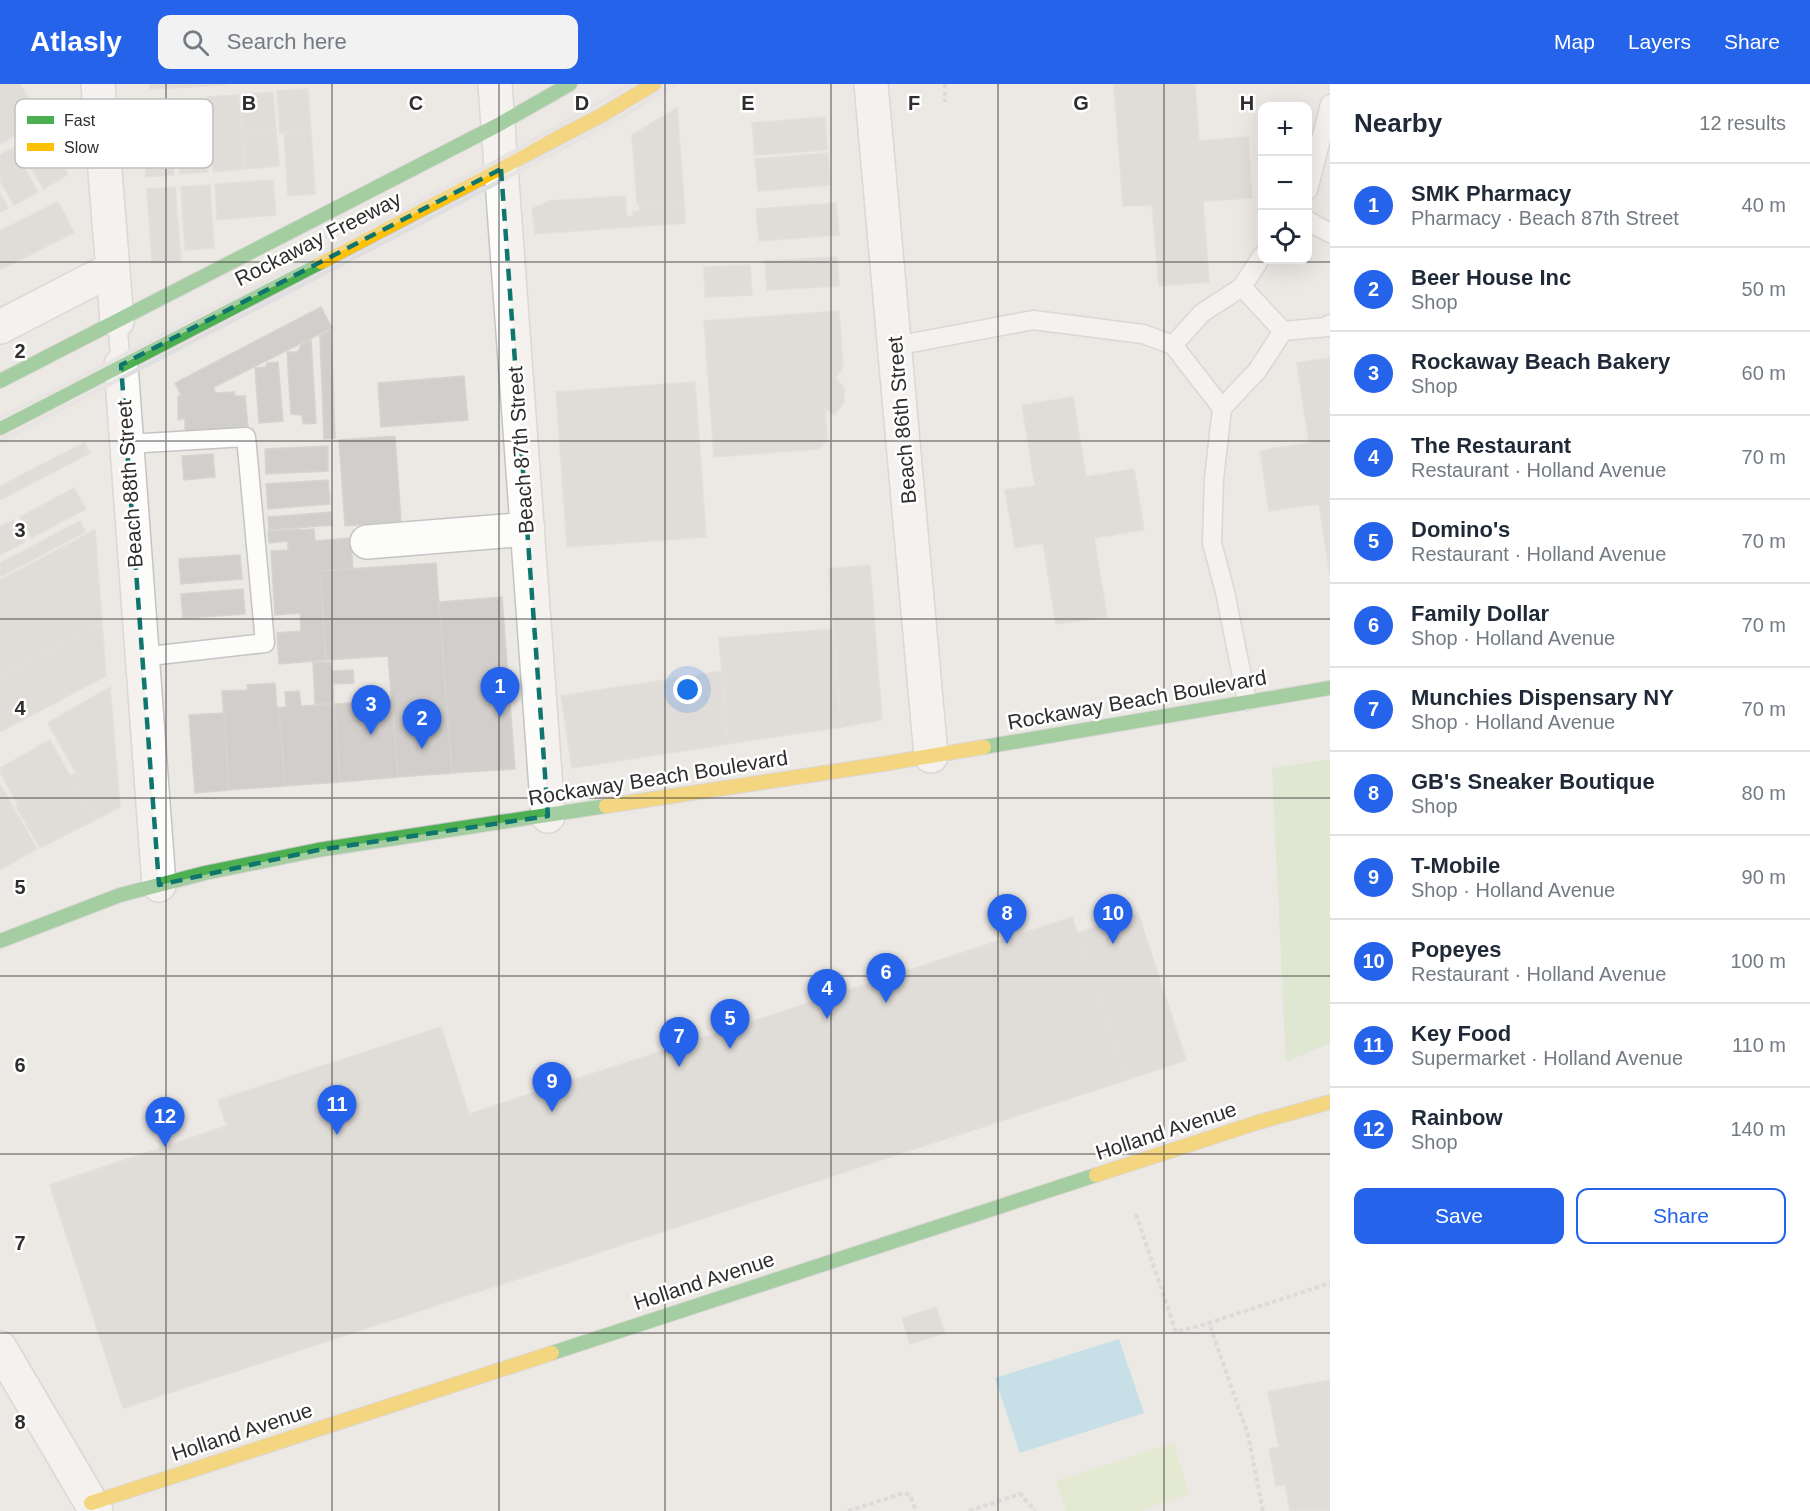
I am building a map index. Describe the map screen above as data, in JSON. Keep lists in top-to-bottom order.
{
  "streets": {
    "street": [
      "Rockaway Freeway",
      "Beach 86th Street",
      "Beach 87th Street",
      "Beach 88th Street",
      "Rockaway Beach Boulevard",
      "Holland Avenue"
    ]
  },
  "crossings": [
    ["Rockaway Freeway", "Beach 87th Street"],
    ["Rockaway Freeway", "Beach 88th Street"],
    ["Beach 86th Street", "Rockaway Beach Boulevard"],
    ["Beach 87th Street", "Rockaway Beach Boulevard"],
    ["Beach 88th Street", "Rockaway Beach Boulevard"]
  ],
  "legend": ["Fast", "Slow"],
  "page": {
    "header": "Atlasly",
    "search": "Search here",
    "nav": ["Map", "Layers", "Share"],
    "heading": ["Nearby", "12 results"],
    "map_buttons": ["+", "−"],
    "list": [
      {
        "mark": "1",
        "name": "SMK Pharmacy",
        "note": "Pharmacy · Beach 87th Street",
        "value": "40 m"
      },
      {
        "mark": "2",
        "name": "Beer House Inc",
        "note": "Shop",
        "value": "50 m"
      },
      {
        "mark": "3",
        "name": "Rockaway Beach Bakery",
        "note": "Shop",
        "value": "60 m"
      },
      {
        "mark": "4",
        "name": "The Restaurant",
        "note": "Restaurant · Holland Avenue",
        "value": "70 m"
      },
      {
        "mark": "5",
        "name": "Domino's",
        "note": "Restaurant · Holland Avenue",
        "value": "70 m"
      },
      {
        "mark": "6",
        "name": "Family Dollar",
        "note": "Shop · Holland Avenue",
        "value": "70 m"
      },
      {
        "mark": "7",
        "name": "Munchies Dispensary NY",
        "note": "Shop · Holland Avenue",
        "value": "70 m"
      },
      {
        "mark": "8",
        "name": "GB's Sneaker Boutique",
        "note": "Shop",
        "value": "80 m"
      },
      {
        "mark": "9",
        "name": "T-Mobile",
        "note": "Shop · Holland Avenue",
        "value": "90 m"
      },
      {
        "mark": "10",
        "name": "Popeyes",
        "note": "Restaurant · Holland Avenue",
        "value": "100 m"
      },
      {
        "mark": "11",
        "name": "Key Food",
        "note": "Supermarket · Holland Avenue",
        "value": "110 m"
      },
      {
        "mark": "12",
        "name": "Rainbow",
        "note": "Shop",
        "value": "140 m"
      }
    ],
    "pins": [
      "1",
      "3",
      "2",
      "8",
      "10",
      "6",
      "4",
      "5",
      "7",
      "9",
      "11",
      "12"
    ],
    "buttons": ["Save", "Share"]
  },
  "grid": {
    "columns": [
      "B",
      "C",
      "D",
      "E",
      "F",
      "G",
      "H"
    ],
    "rows": [
      "2",
      "3",
      "4",
      "5",
      "6",
      "7",
      "8"
    ]
  }
}
